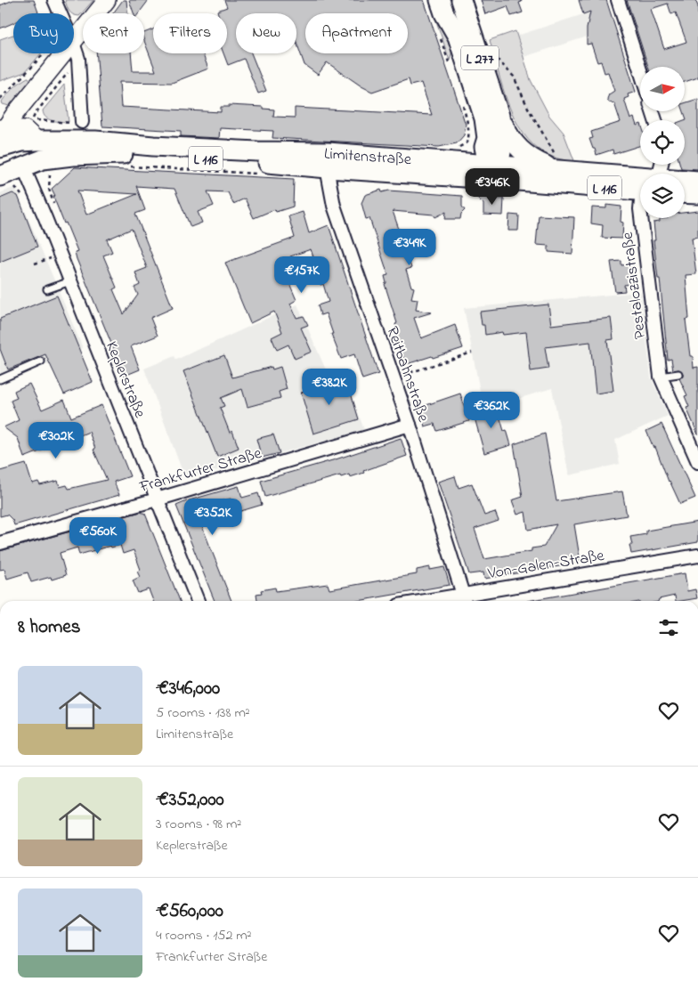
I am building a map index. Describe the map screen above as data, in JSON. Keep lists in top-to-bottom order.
{
  "streets": {
    "main road": ["L 277", "Limitenstraße", "L 116"],
    "street": [
      "Pestalozzistraße",
      "Reitbahnstraße",
      "Keplerstraße",
      "Frankfurter Straße",
      "Von-Galen-Straße"
    ]
  },
  "crossings": [
    ["L 277", "Limitenstraße"],
    ["L 277", "L 116"],
    ["Limitenstraße", "L 116"],
    ["Limitenstraße", "Reitbahnstraße"],
    ["Limitenstraße", "Keplerstraße"],
    ["Reitbahnstraße", "Frankfurter Straße"],
    ["Reitbahnstraße", "Von-Galen-Straße"],
    ["Keplerstraße", "Frankfurter Straße"]
  ],
  "north": "right",
  "page": {
    "chip": [
      "Buy",
      "Rent",
      "Filters",
      "New",
      "Apartment"
    ],
    "price": [
      "€346K",
      "€349K",
      "€157K",
      "€382K",
      "€362K",
      "€302K",
      "€352K",
      "€560K"
    ],
    "heading": "8 homes",
    "list": [
      {
        "name": "€346,000",
        "note": "5 rooms · 138 m² · Limitenstraße"
      },
      {
        "name": "€352,000",
        "note": "3 rooms · 98 m² · Keplerstraße"
      },
      {
        "name": "€560,000",
        "note": "4 rooms · 152 m² · Frankfurter Straße"
      }
    ]
  }
}
